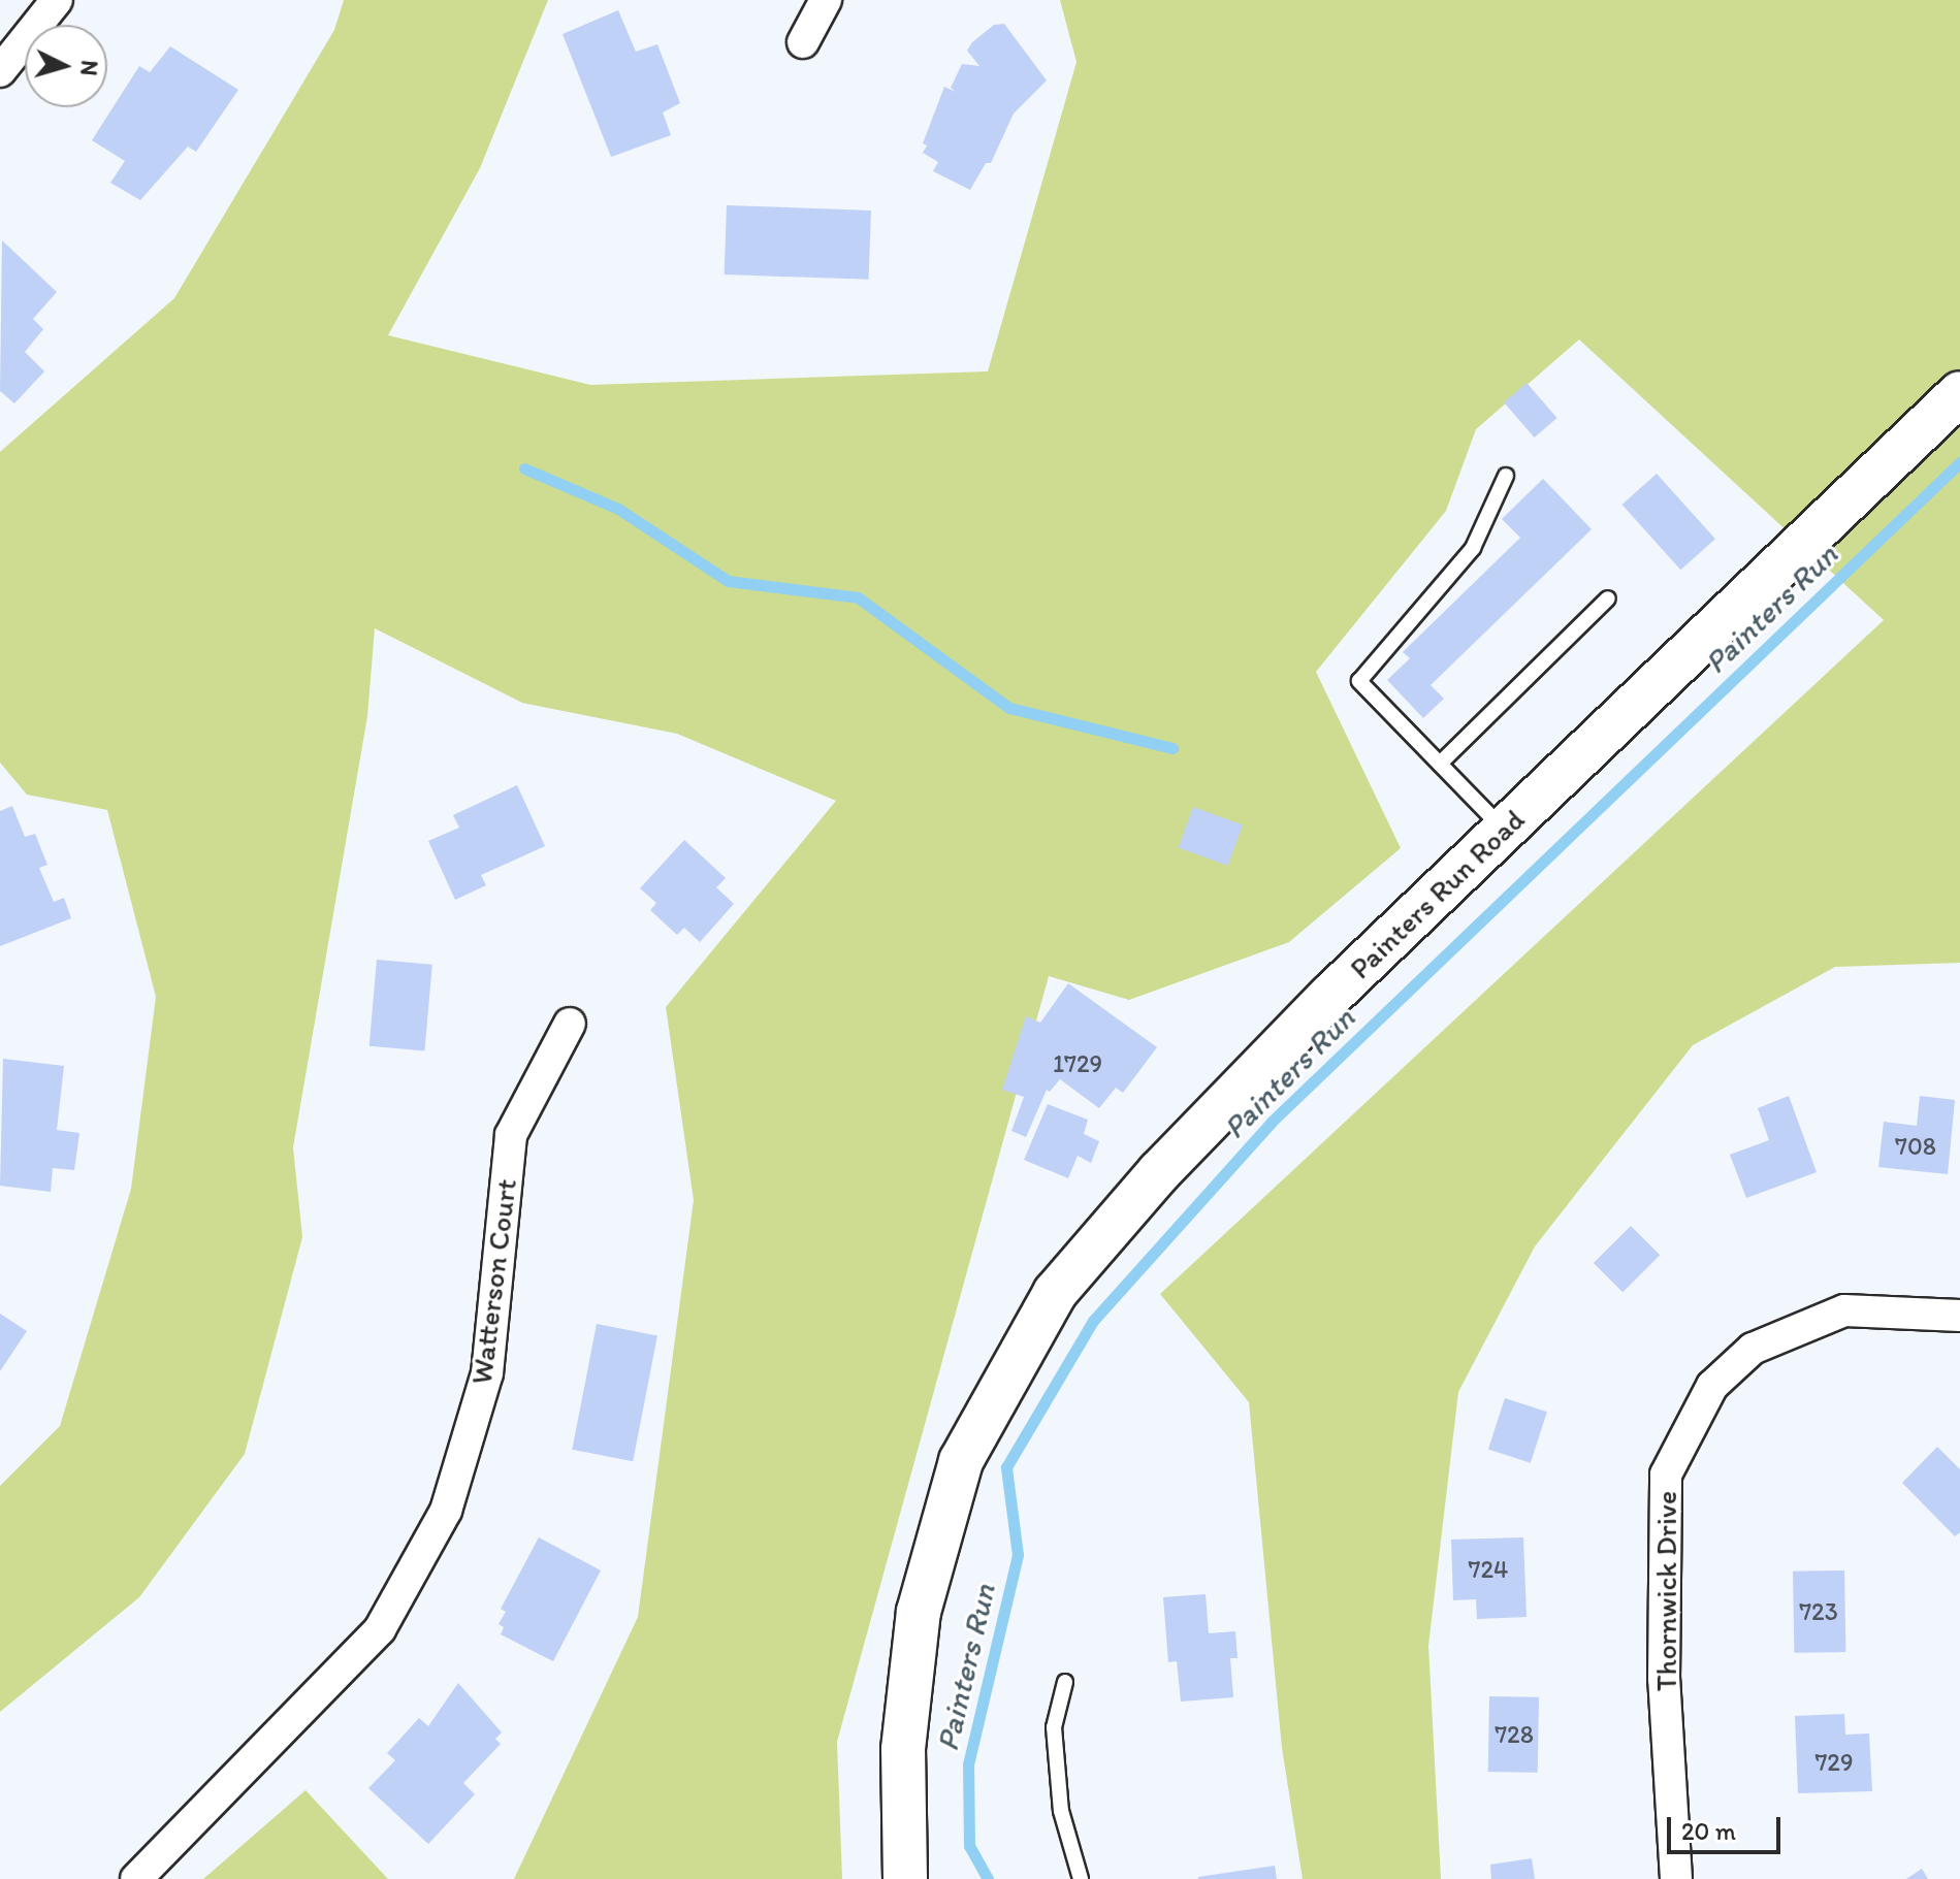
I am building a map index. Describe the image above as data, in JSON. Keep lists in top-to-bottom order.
{
  "streets": {
    "street": ["Painters Run Road", "Watterson Court", "Thornwick Drive"]
  },
  "water": ["Painters Run"],
  "house_numbers": [
    "1729",
    "708",
    "724",
    "723",
    "728",
    "729"
  ],
  "scale_bar": "20 m",
  "north": "right"
}
